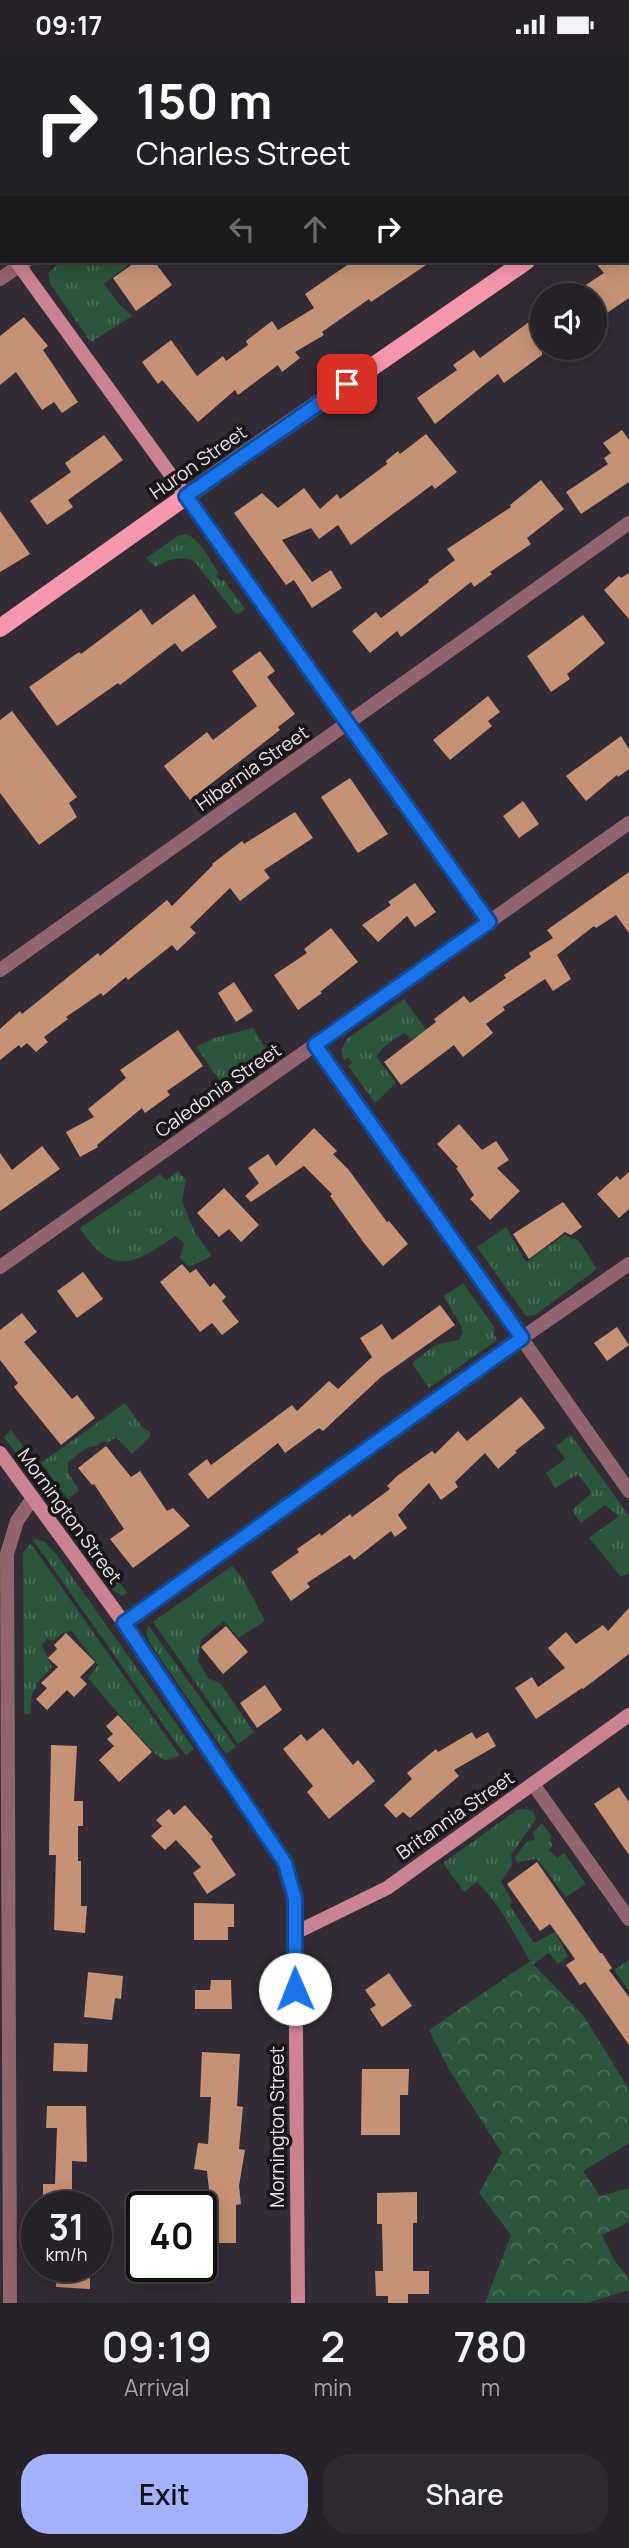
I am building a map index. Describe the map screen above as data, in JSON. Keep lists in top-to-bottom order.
{
  "streets": {
    "main road": ["Huron Street"],
    "street": [
      "Hibernia Street",
      "Caledonia Street",
      "Mornington Street",
      "Britannia Street"
    ]
  },
  "crossings": [
    ["Mornington Street", "Britannia Street"]
  ],
  "page": {
    "status": "09:17",
    "turn": ["150 m", "Charles Street"],
    "speed": "31 km/h",
    "limit": "40",
    "eta": [
      "09:19",
      "Arrival",
      "2",
      "min",
      "780",
      "m"
    ],
    "buttons": ["Exit", "Share"]
  }
}
